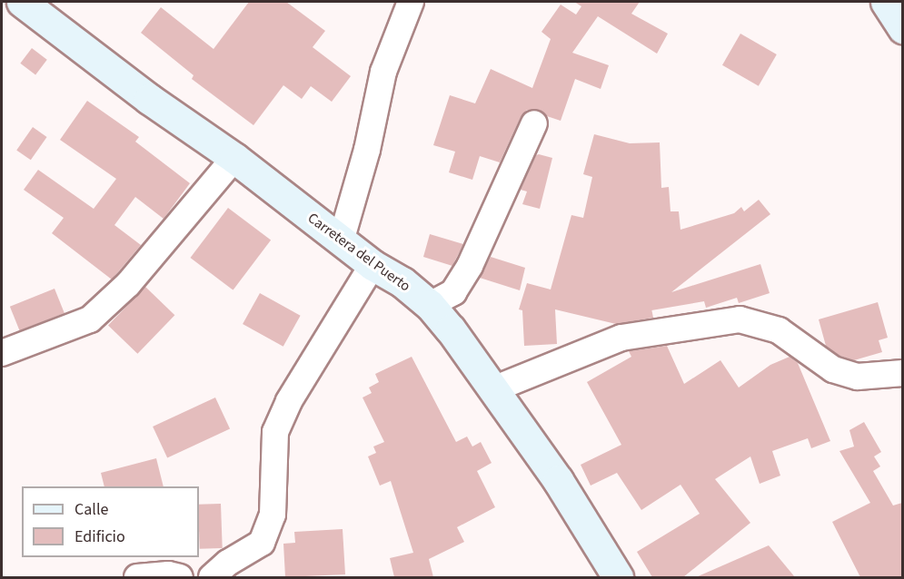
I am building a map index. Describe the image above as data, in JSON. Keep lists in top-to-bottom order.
{
  "streets": {
    "main road": ["Carretera del Puerto"]
  },
  "legend": ["Calle", "Edificio"]
}
